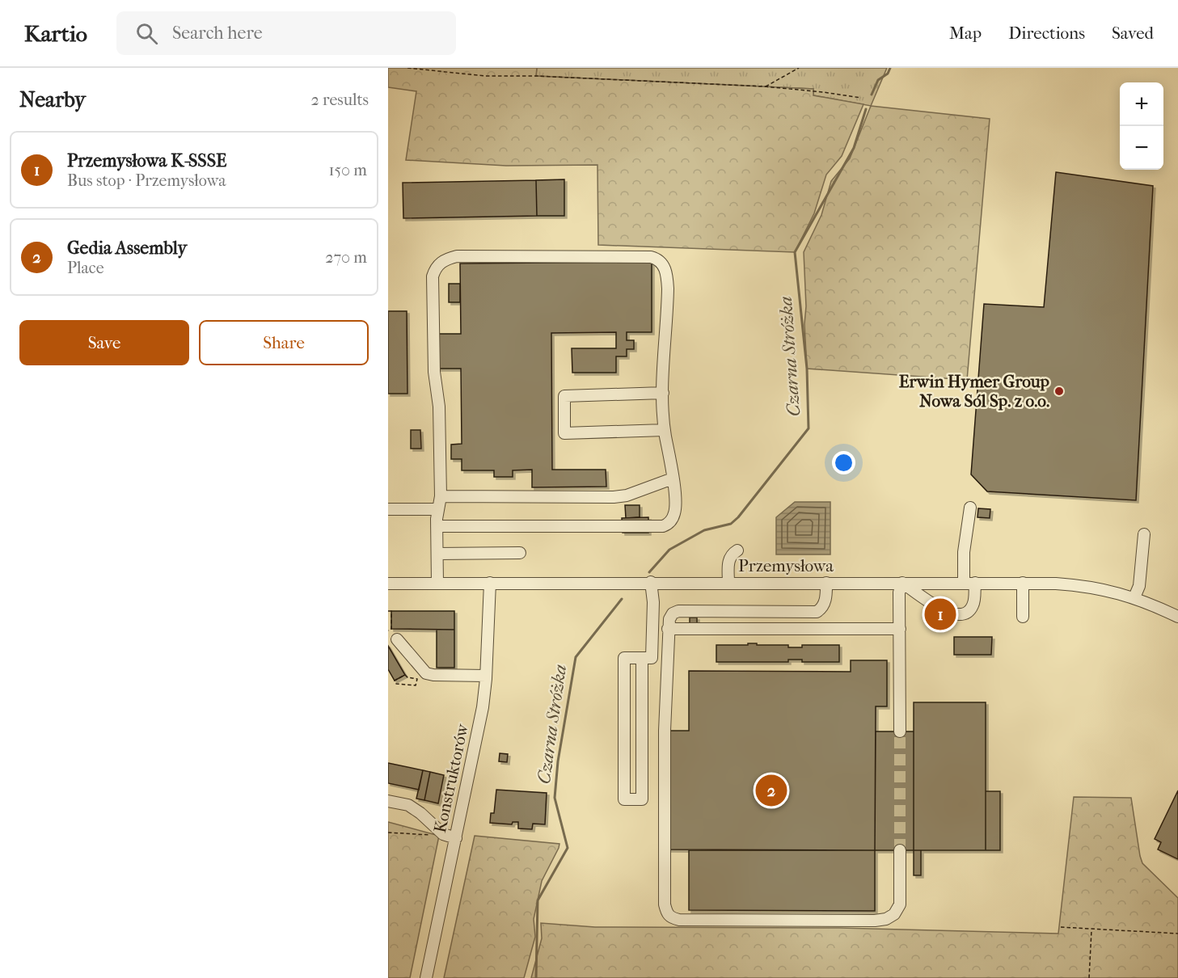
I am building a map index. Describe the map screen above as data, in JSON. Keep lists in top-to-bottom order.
{
  "streets": {
    "street": ["Przemysłowa", "Konstruktorów"]
  },
  "crossings": [
    ["Przemysłowa", "Konstruktorów"]
  ],
  "water": ["Czarna Stróżka"],
  "places": ["Erwin Hymer Group Nowa Sól Sp. z o.o."],
  "page": {
    "header": "Kartio",
    "search": "Search here",
    "nav": ["Map", "Directions", "Saved"],
    "heading": ["Nearby", "2 results"],
    "map_buttons": ["+", "−"],
    "list": [
      {
        "mark": "1",
        "name": "Przemysłowa K-SSSE",
        "note": "Bus stop · Przemysłowa",
        "value": "150 m"
      },
      {
        "mark": "2",
        "name": "Gedia Assembly",
        "note": "Place",
        "value": "270 m"
      }
    ],
    "buttons": ["Save", "Share"],
    "pins": ["1", "2"]
  }
}
